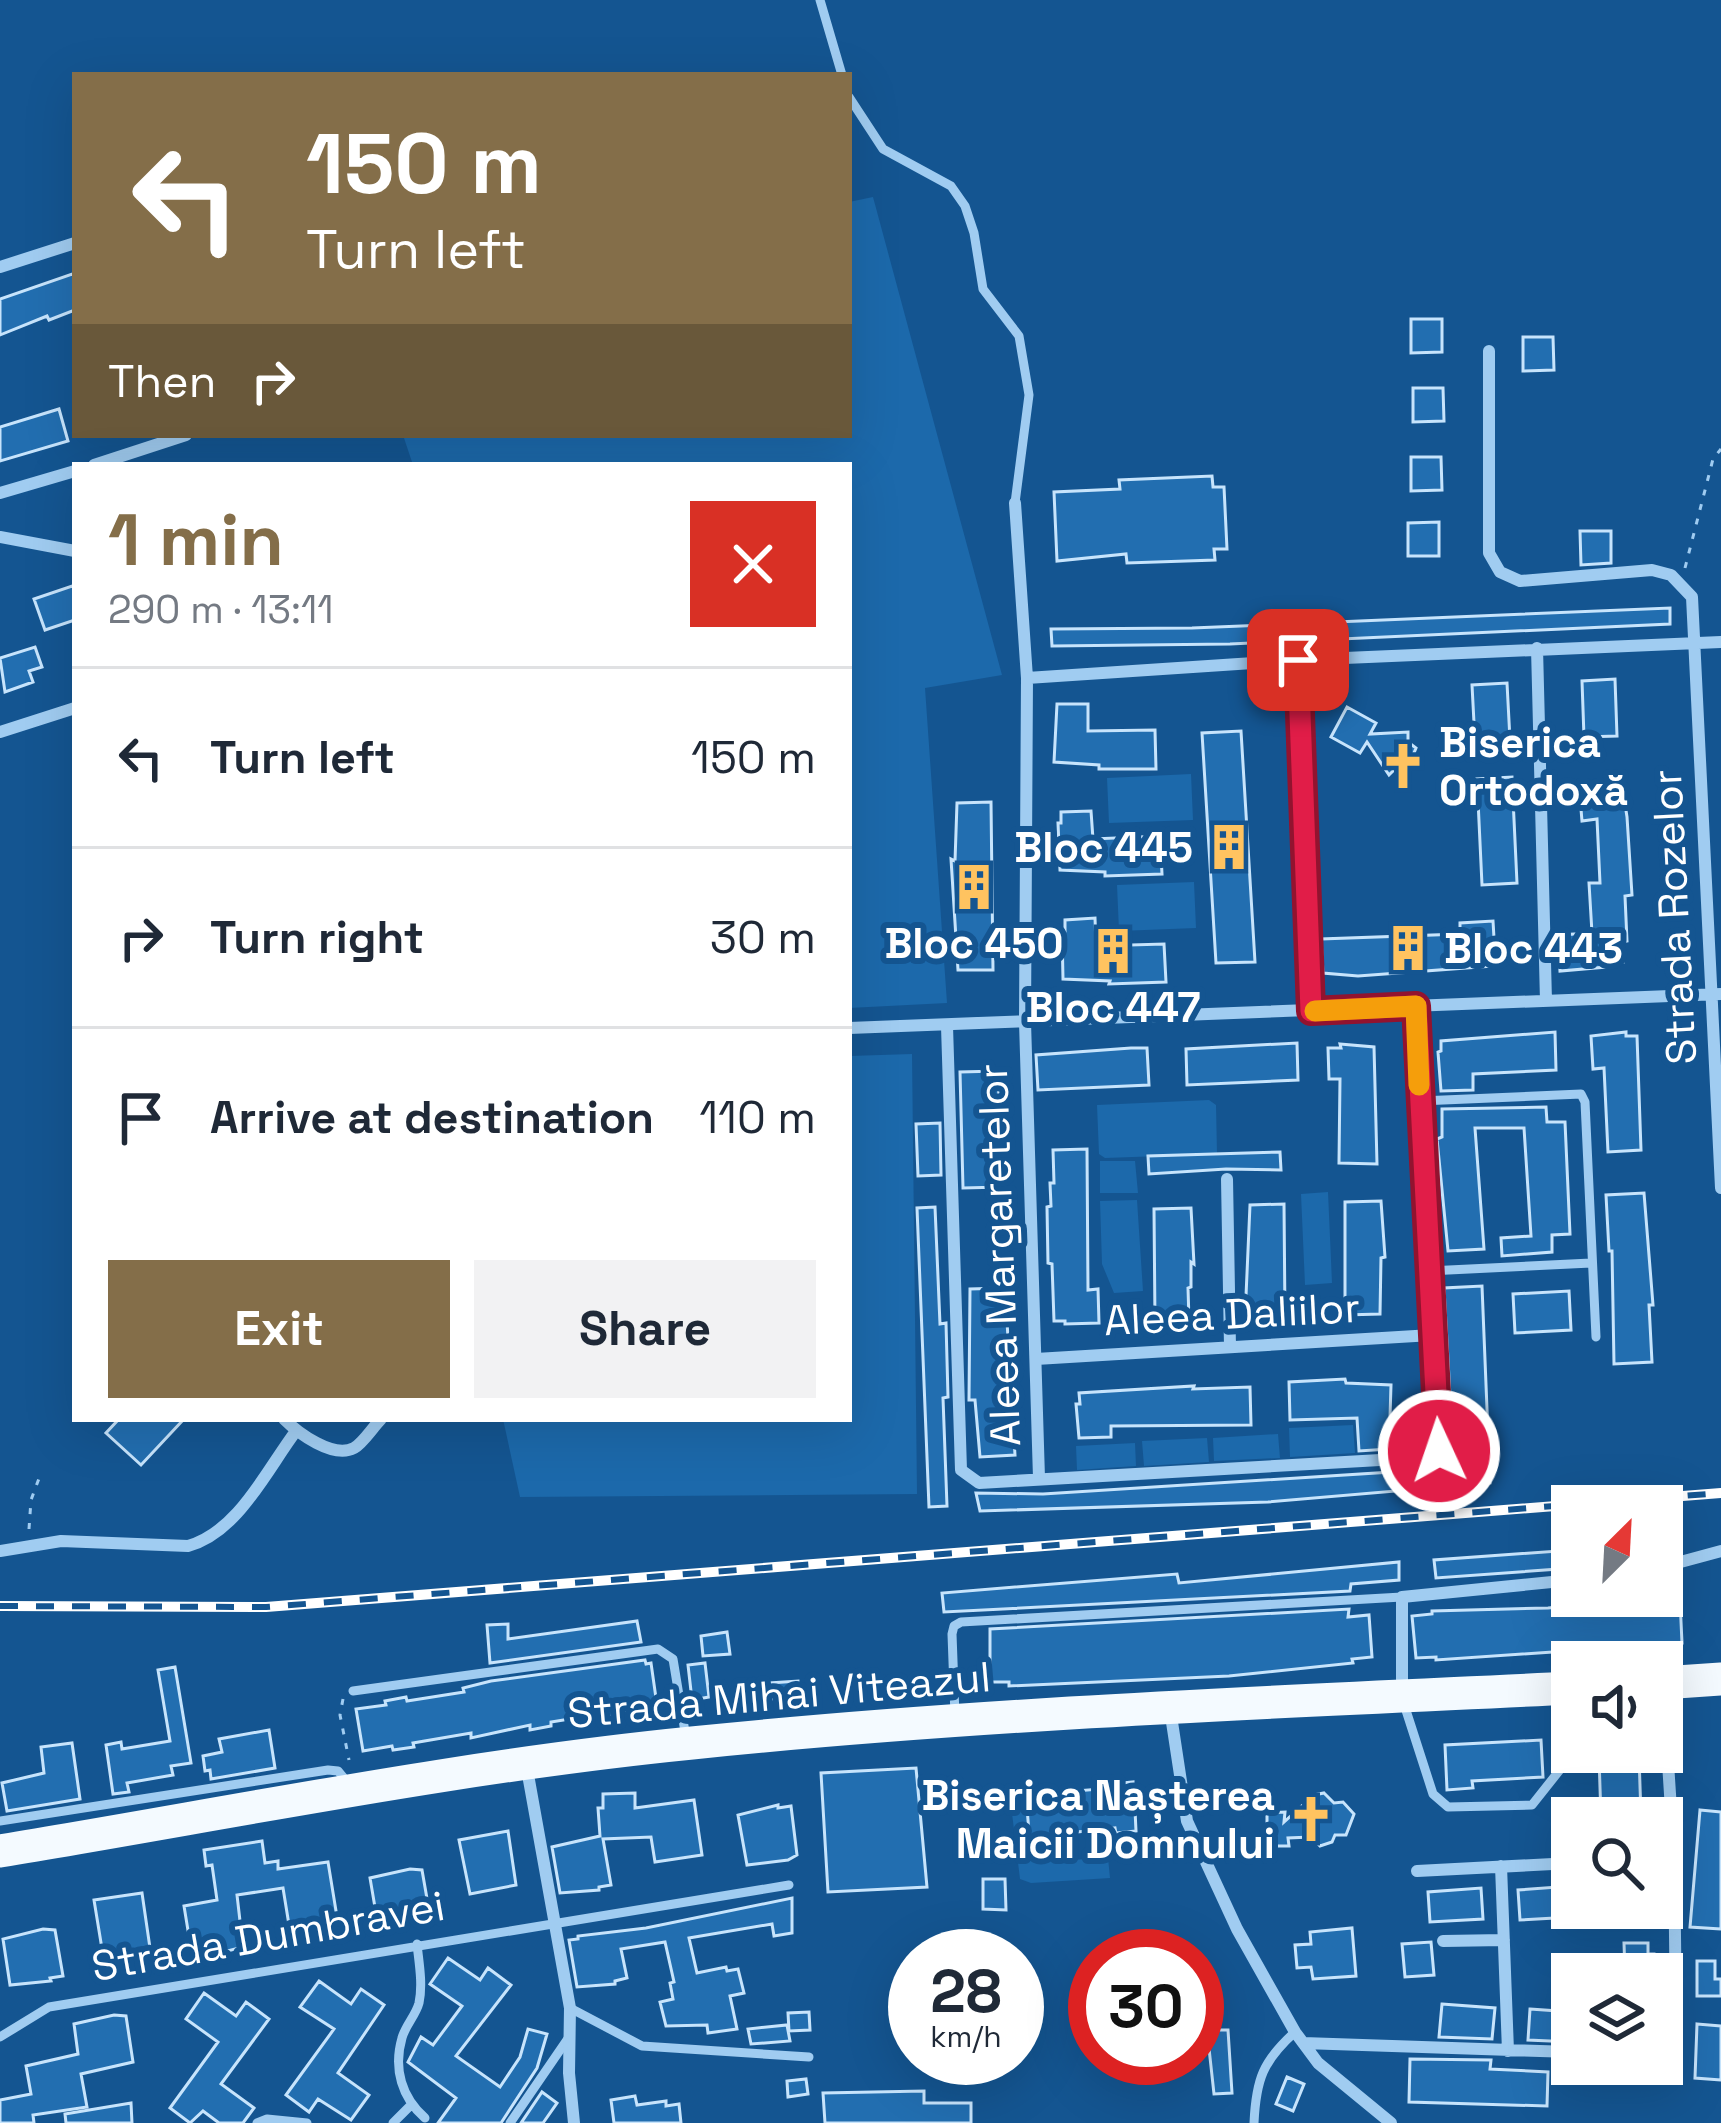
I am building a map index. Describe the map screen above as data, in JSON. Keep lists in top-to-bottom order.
{
  "streets": {
    "highway": ["Strada Mihai Viteazul"],
    "street": ["Strada Rozelor", "Aleea Margaretelor", "Aleea Daliilor"],
    "lane": ["Strada Dumbravei"]
  },
  "crossings": [
    ["Aleea Margaretelor", "Aleea Daliilor"]
  ],
  "places": {
    "church": ["Biserica Ortodoxă", "Biserica Nașterea Maicii Domnului"],
    "building": [
      "Bloc 445",
      "Bloc 450",
      "Bloc 443",
      "Bloc 447"
    ]
  },
  "north": "top right",
  "page": {
    "turn": ["150 m", "Turn left"],
    "then": "Then",
    "heading": ["1 min", "290 m · 13:11"],
    "list": [
      {
        "name": "Turn left",
        "value": "150 m"
      },
      {
        "name": "Turn right",
        "value": "30 m"
      },
      {
        "name": "Arrive at destination",
        "value": "110 m"
      }
    ],
    "buttons": ["Exit", "Share"],
    "speed": "28 km/h",
    "limit": "30"
  }
}
